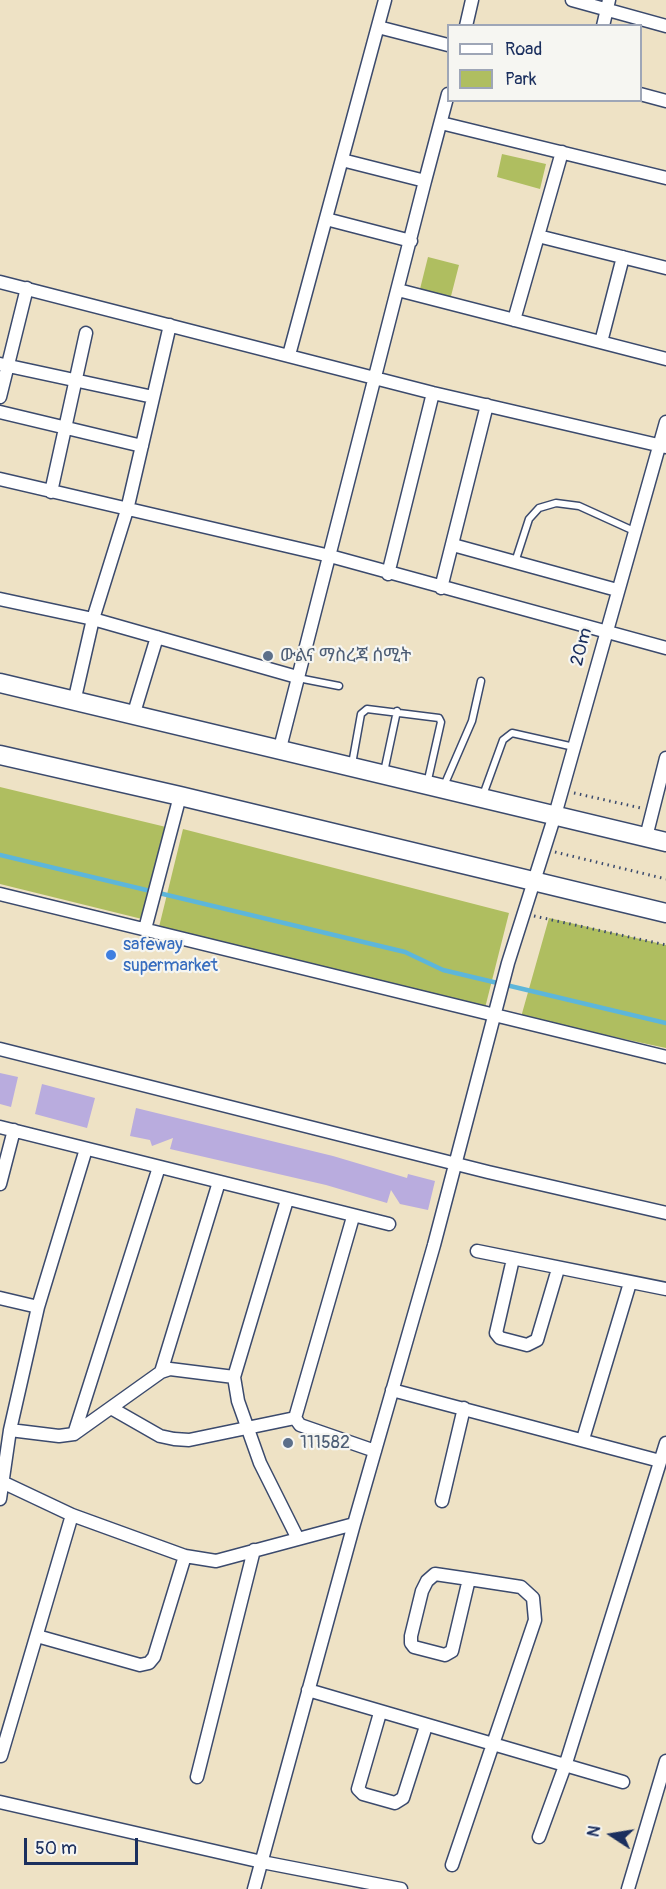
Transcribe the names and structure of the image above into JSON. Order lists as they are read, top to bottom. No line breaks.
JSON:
{"streets":{"street":["20m"]},"places":["ውልና ማስረጃ ሰሚት","safeway supermarket","111582"],"legend":["Road","Park"],"scale_bar":"50 m","north":"left"}
